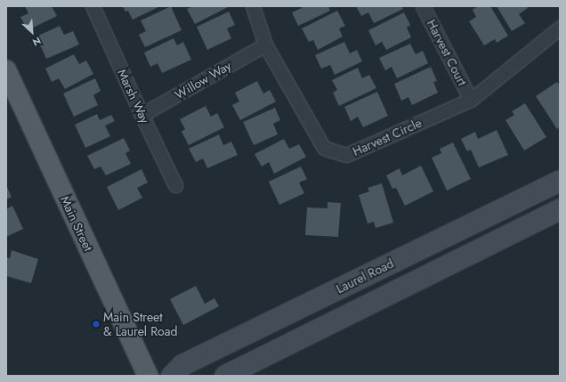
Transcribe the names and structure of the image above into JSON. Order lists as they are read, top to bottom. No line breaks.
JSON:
{"streets":{"main road":["Main Street","Laurel Road"],"street":["Harvest Court","Willow Way","Marsh Way","Harvest Circle"]},"crossings":[["Harvest Court","Harvest Circle"],["Willow Way","Marsh Way"],["Willow Way","Harvest Circle"]],"places":["Main Street & Laurel Road"],"north":"bottom right"}
